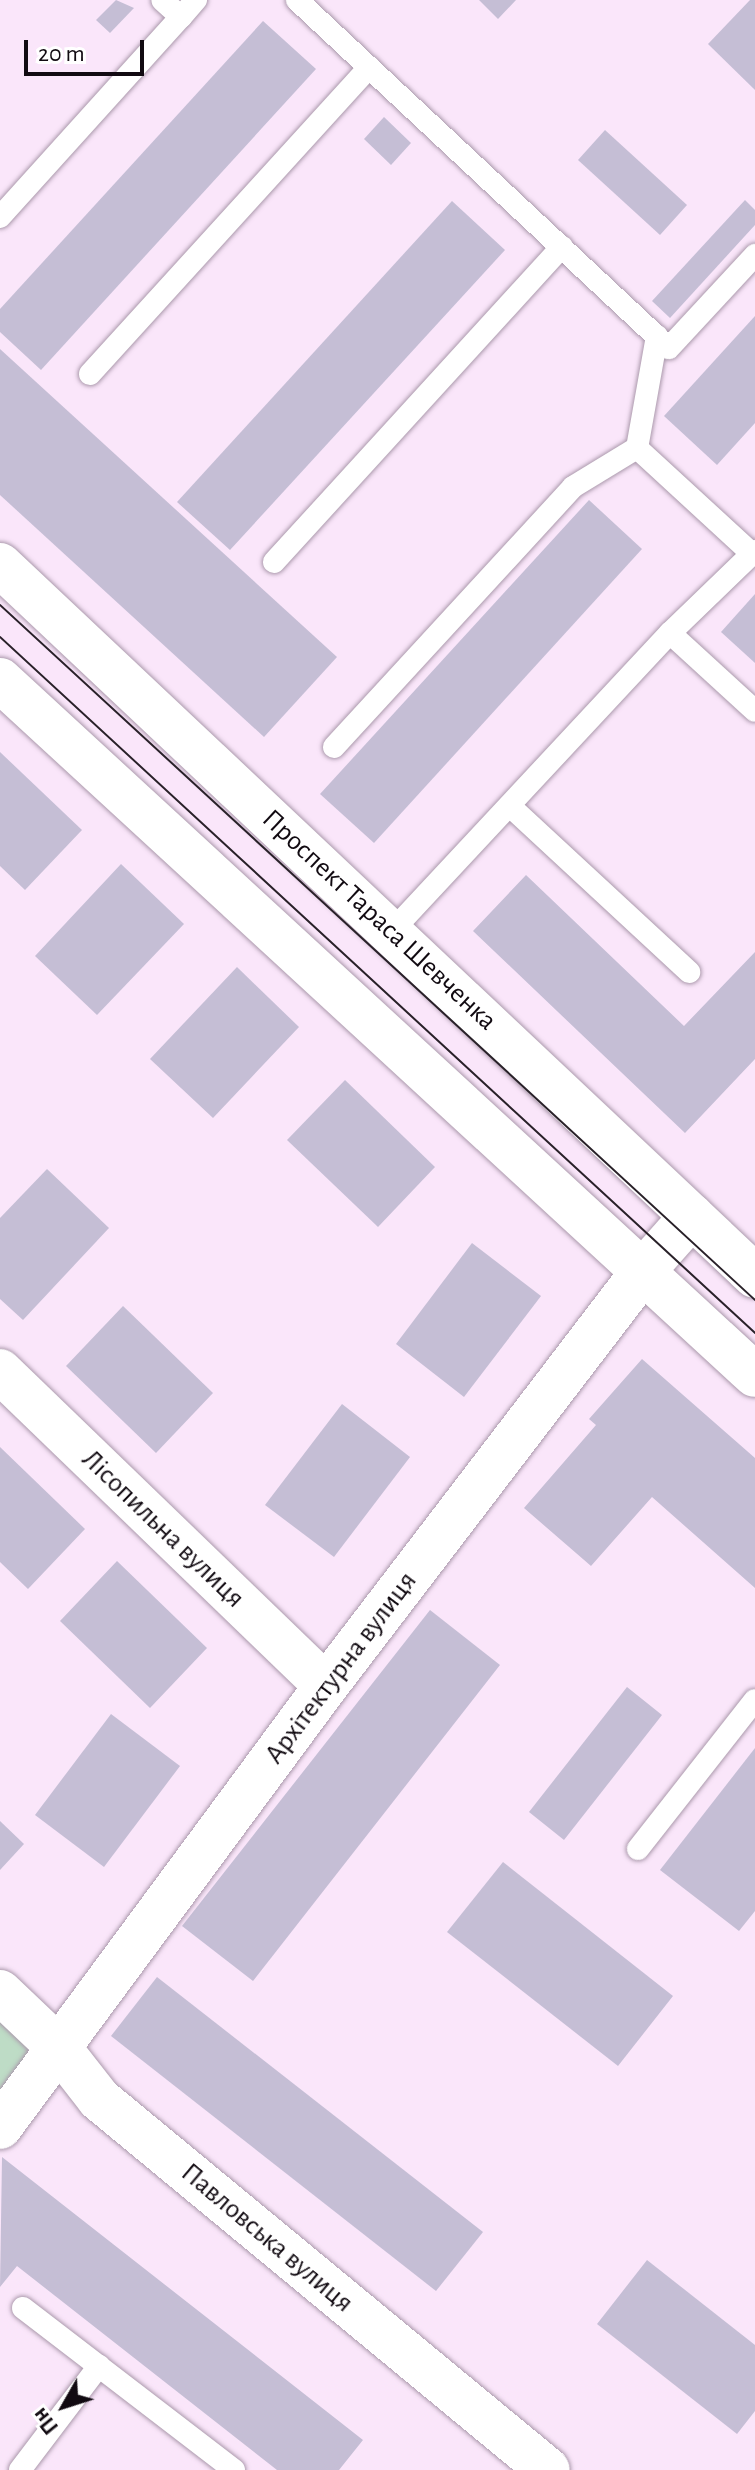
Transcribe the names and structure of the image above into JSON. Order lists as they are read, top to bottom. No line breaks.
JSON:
{"streets":{"street":["Проспект Тараса Шевченка","Лісопильна вулиця","Архітектурна вулиця","Павловська вулиця"]},"crossings":[["Проспект Тараса Шевченка","Архітектурна вулиця"],["Лісопильна вулиця","Архітектурна вулиця"],["Архітектурна вулиця","Павловська вулиця"]],"scale_bar":"20 m","north":"bottom left"}
